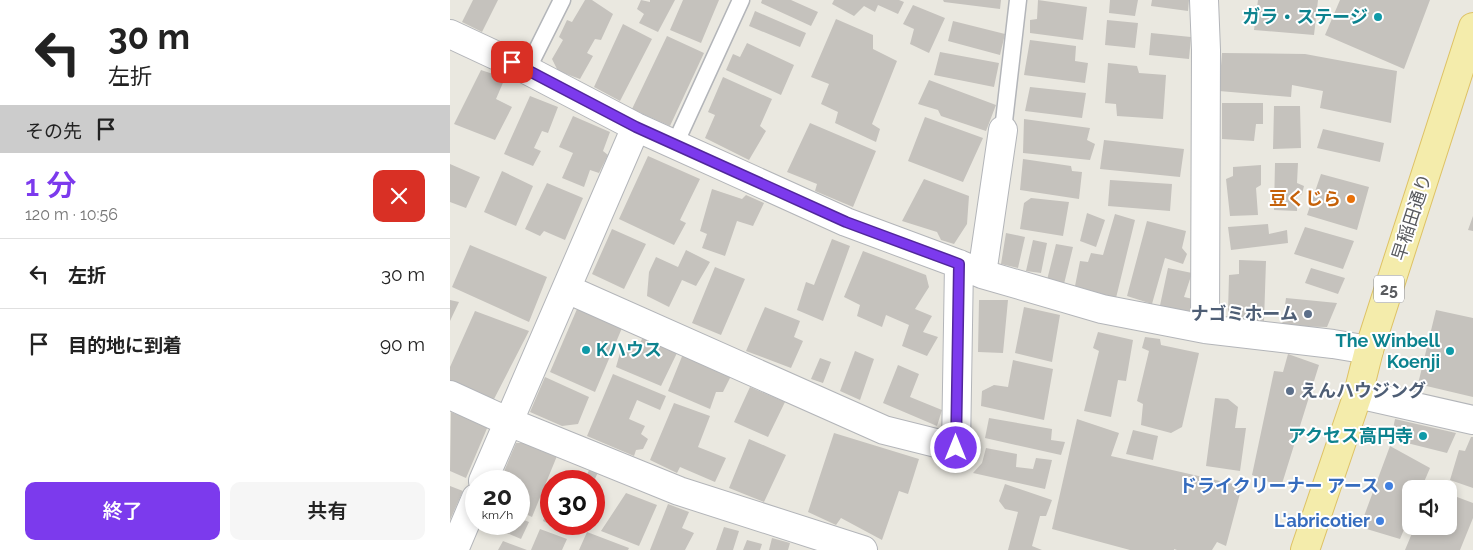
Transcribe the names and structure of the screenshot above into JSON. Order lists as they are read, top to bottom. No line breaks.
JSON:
{"streets":{"main road":["早稲田通り","25"]},"places":["ガラ・ステージ","豆くじら","ナゴミホーム","Kハウス","The Winbell Koenji","えんハウジング","アクセス高円寺","ドライクリーナー アース","L'abricotier"],"page":{"turn":["30 m","左折"],"then":"その先","heading":["1 分","120 m · 10:56"],"list":[{"name":"左折","value":"30 m"},{"name":"目的地に到着","value":"90 m"}],"speed":"20 km/h","limit":"30","buttons":["終了","共有"]}}
